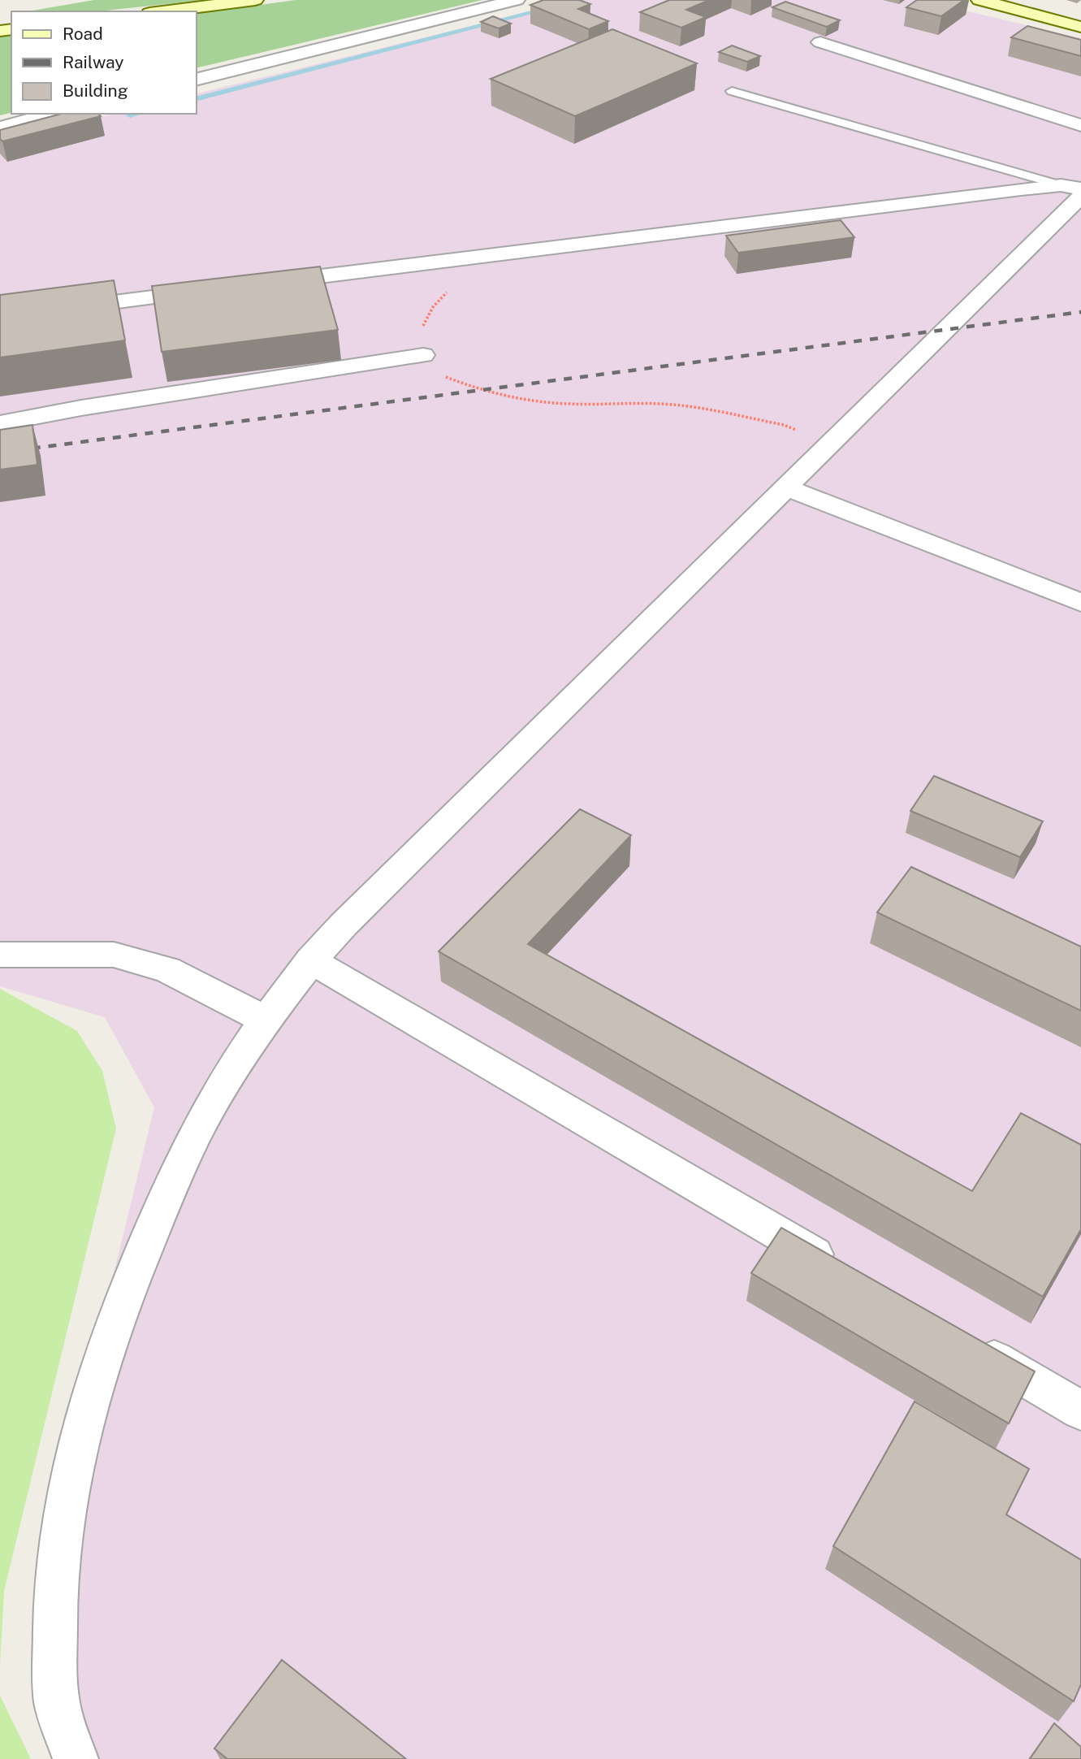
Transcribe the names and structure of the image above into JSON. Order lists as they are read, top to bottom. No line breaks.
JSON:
{"legend":["Road","Railway","Building"]}
